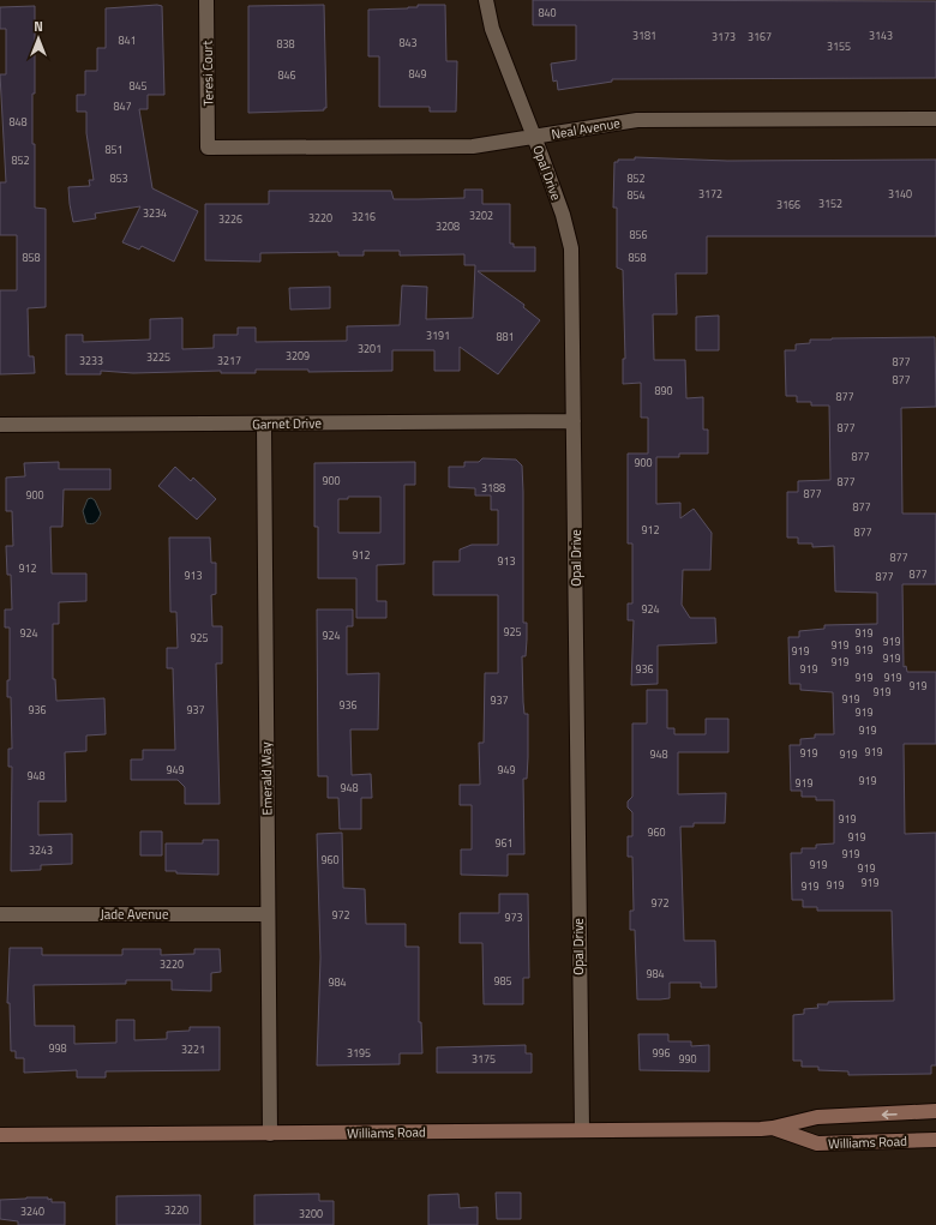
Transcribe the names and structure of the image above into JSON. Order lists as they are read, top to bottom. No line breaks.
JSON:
{"streets":{"street":["Teresi Court","Neal Avenue","Opal Drive","Garnet Drive","Emerald Way","Jade Avenue","Williams Road"]},"crossings":[["Teresi Court","Neal Avenue"],["Neal Avenue","Opal Drive"],["Opal Drive","Garnet Drive"],["Opal Drive","Williams Road"],["Garnet Drive","Emerald Way"],["Emerald Way","Jade Avenue"],["Emerald Way","Williams Road"]],"house_numbers":["840","3181","3143","3173","3167","841","843","838","3155","849","846","845","847","848","851","852","853","852","3172","3140","854","3152","3166","3234","3202","3216","3220","3226","3208","856","858","858","3191","881","3201","3209","3225","3233","3217","877","877","890","877","877","877","900","900","877","3188","877","900","877","912","877","912","877","913","912","877","913","877","924","925","924","919","924","925","919","919","919","919","919","919","936","919","919","919","919","919","919","937","936","936","937","919","919","919","919","948","919","949","949","948","919","919","948","919","960","919","961","3243","919","960","919","919","919","919","919","972","972","973","3220","984","985","984","998","3221","3195","996","3175","990","3220","3240","3200"],"north":"top"}
